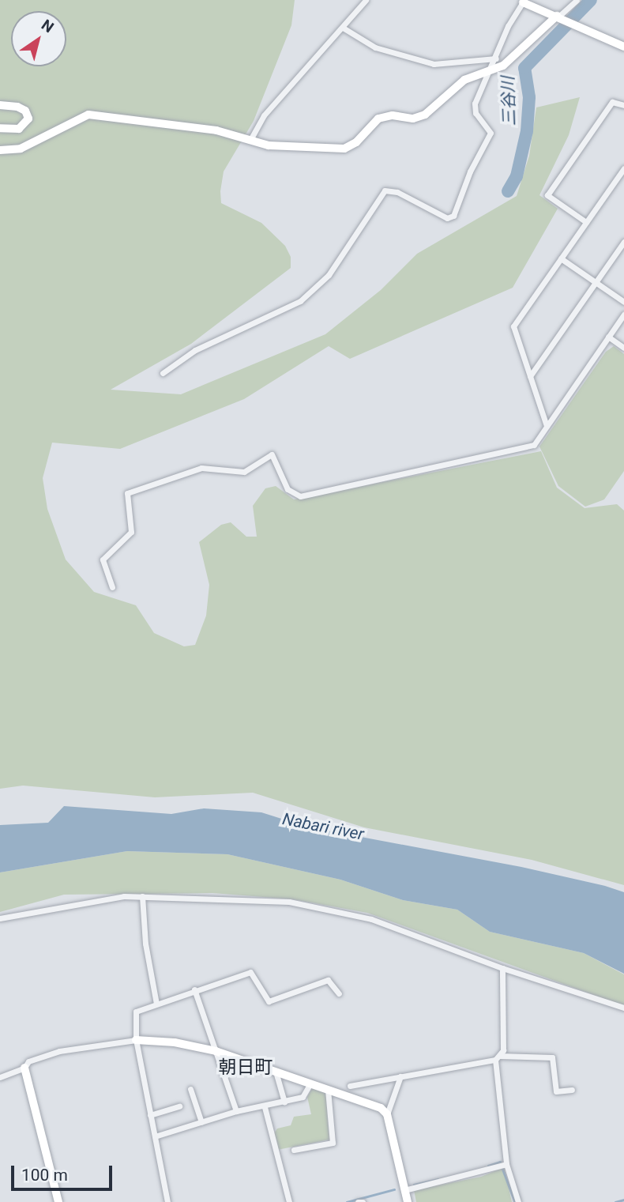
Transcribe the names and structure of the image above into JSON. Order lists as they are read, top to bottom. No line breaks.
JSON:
{"districts":["朝日町"],"water":["三谷川","Nabari river"],"scale_bar":"100 m","north":"top right"}
